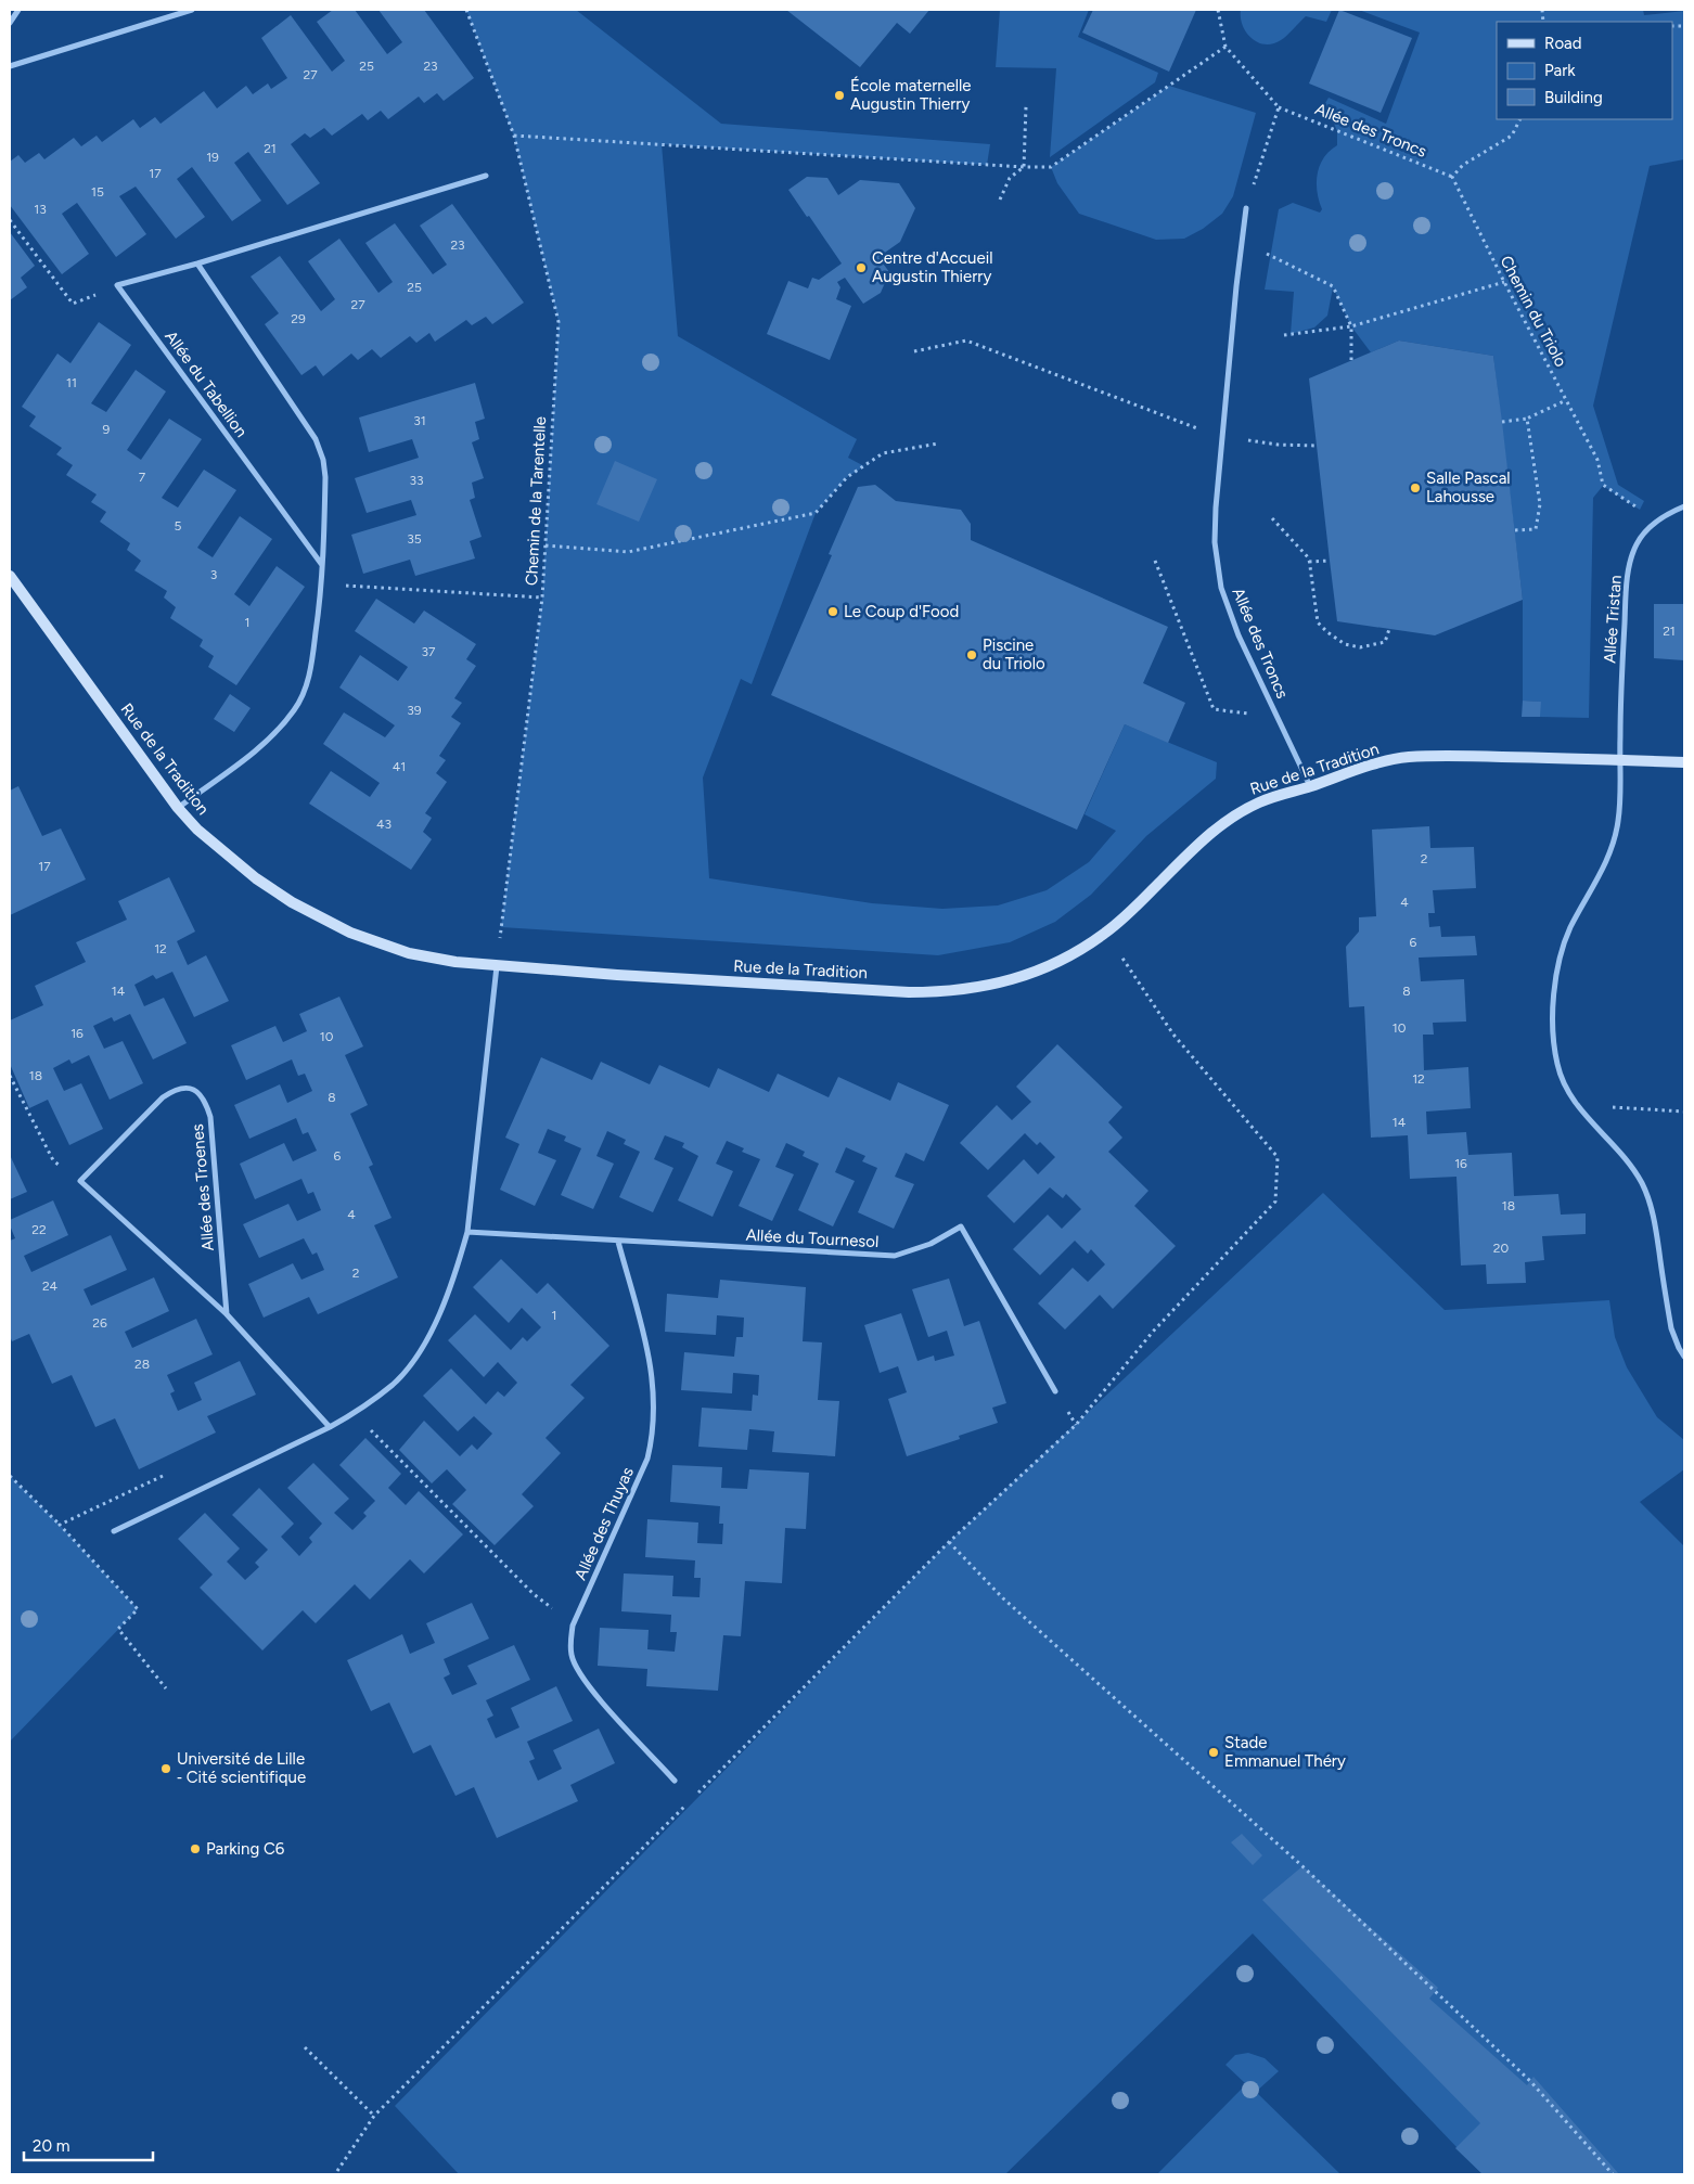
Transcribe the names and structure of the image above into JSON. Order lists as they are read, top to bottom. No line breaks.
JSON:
{"streets":{"street":["Allée des Troncs","Allée du Tabellion","Allée Tristan","Rue de la Tradition","Allée des Troenes","Allée du Tournesol","Allée des Thuyas"],"path":["Chemin du Triolo","Chemin de la Tarentelle"]},"crossings":[["Allée des Troncs","Chemin du Triolo"],["Allée des Troncs","Rue de la Tradition"],["Chemin du Triolo","Allée Tristan"],["Allée Tristan","Rue de la Tradition"],["Allée du Tournesol","Allée des Thuyas"]],"places":["École maternelle Augustin Thierry","Centre d'Accueil Augustin Thierry","Salle Pascal Lahousse","Le Coup d'Food","Piscine du Triolo","Stade Emmanuel Théry","Université de Lille ‐ Cité scientifique","Parking C6"],"house_numbers":["25","23","27","21","19","17","15","13","23","25","27","29","11","31","9","7","33","5","35","3","1","21","37","39","41","43","2","17","4","6","12","14","8","10","16","10","18","12","8","14","6","16","18","4","22","20","2","24","1","26","28"],"legend":["Road","Park","Building"],"scale_bar":"20 m"}
